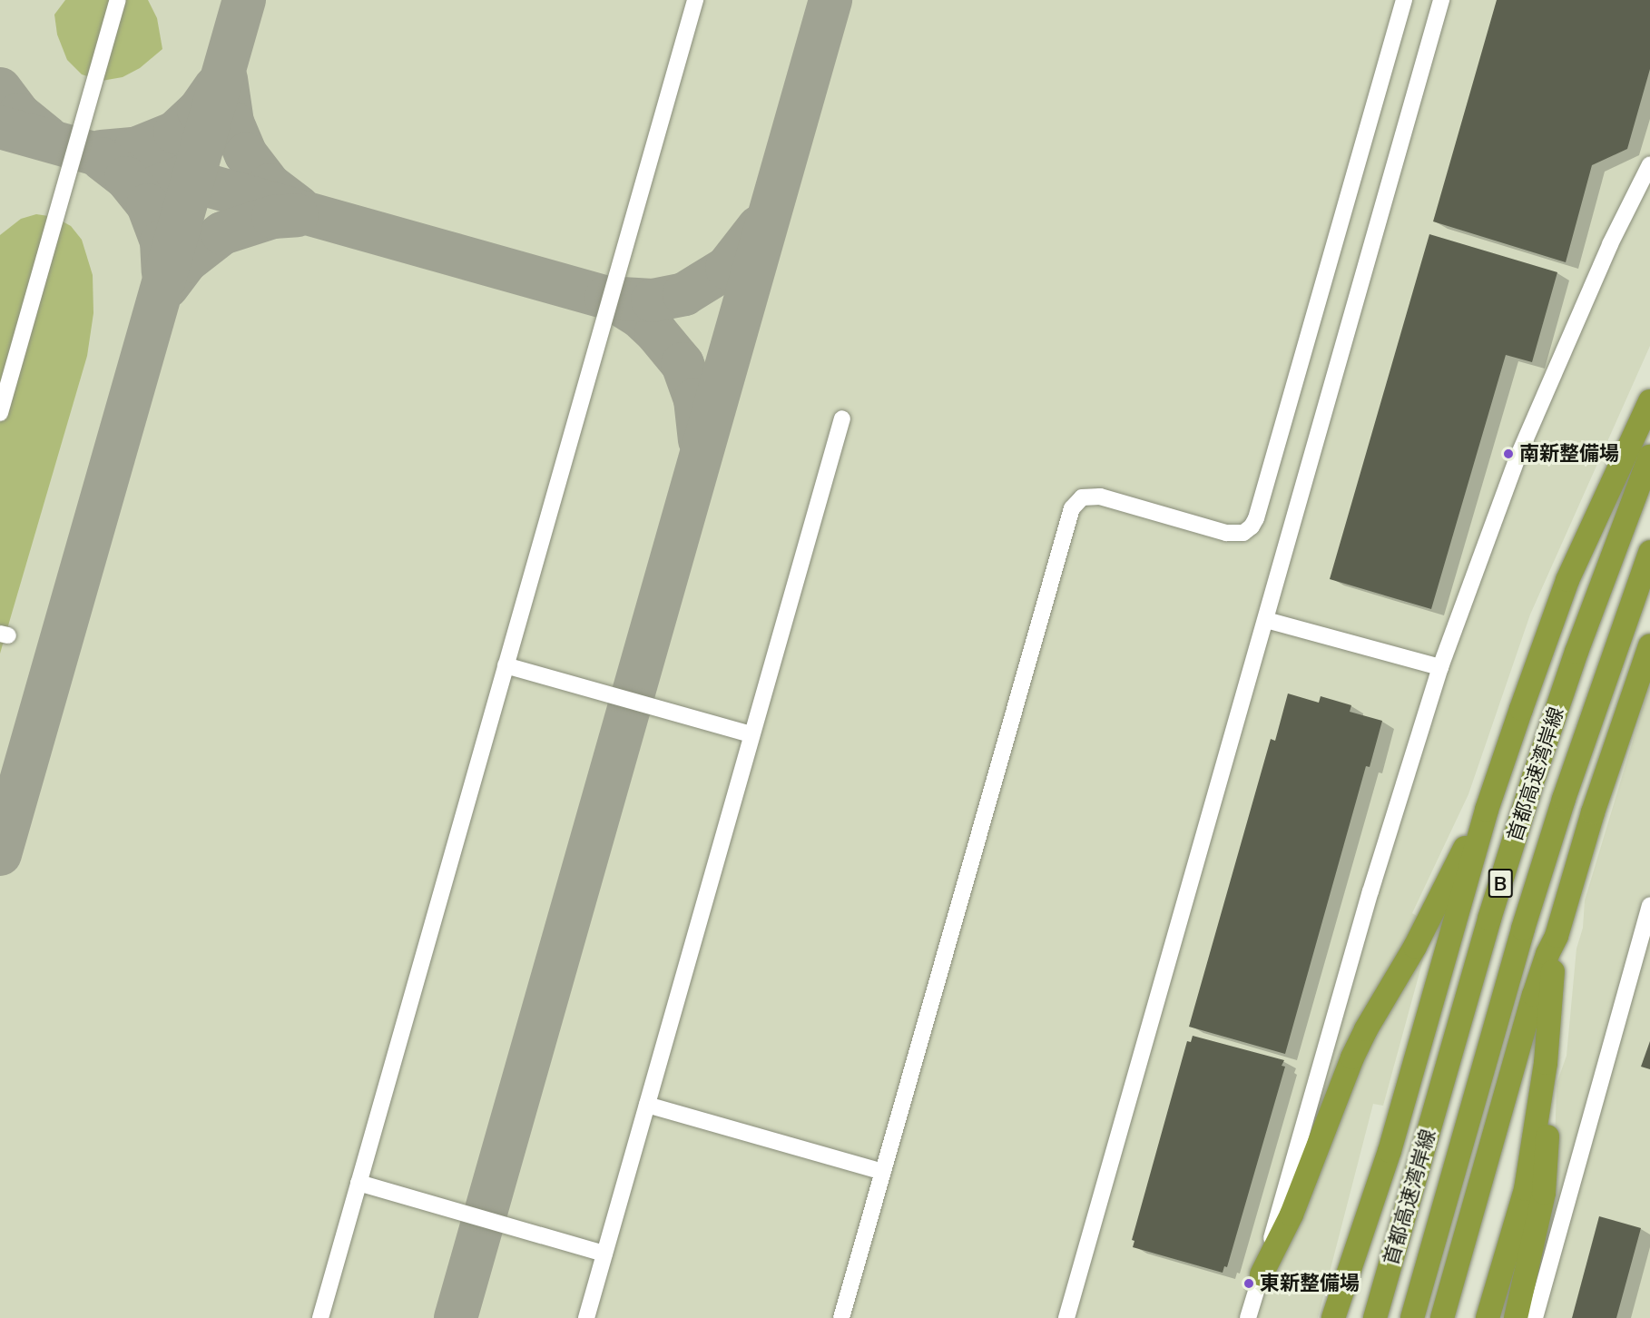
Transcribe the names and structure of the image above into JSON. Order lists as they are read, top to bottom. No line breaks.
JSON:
{"streets":{"highway":["首都高速湾岸線","B"]},"places":["南新整備場","東新整備場"]}
